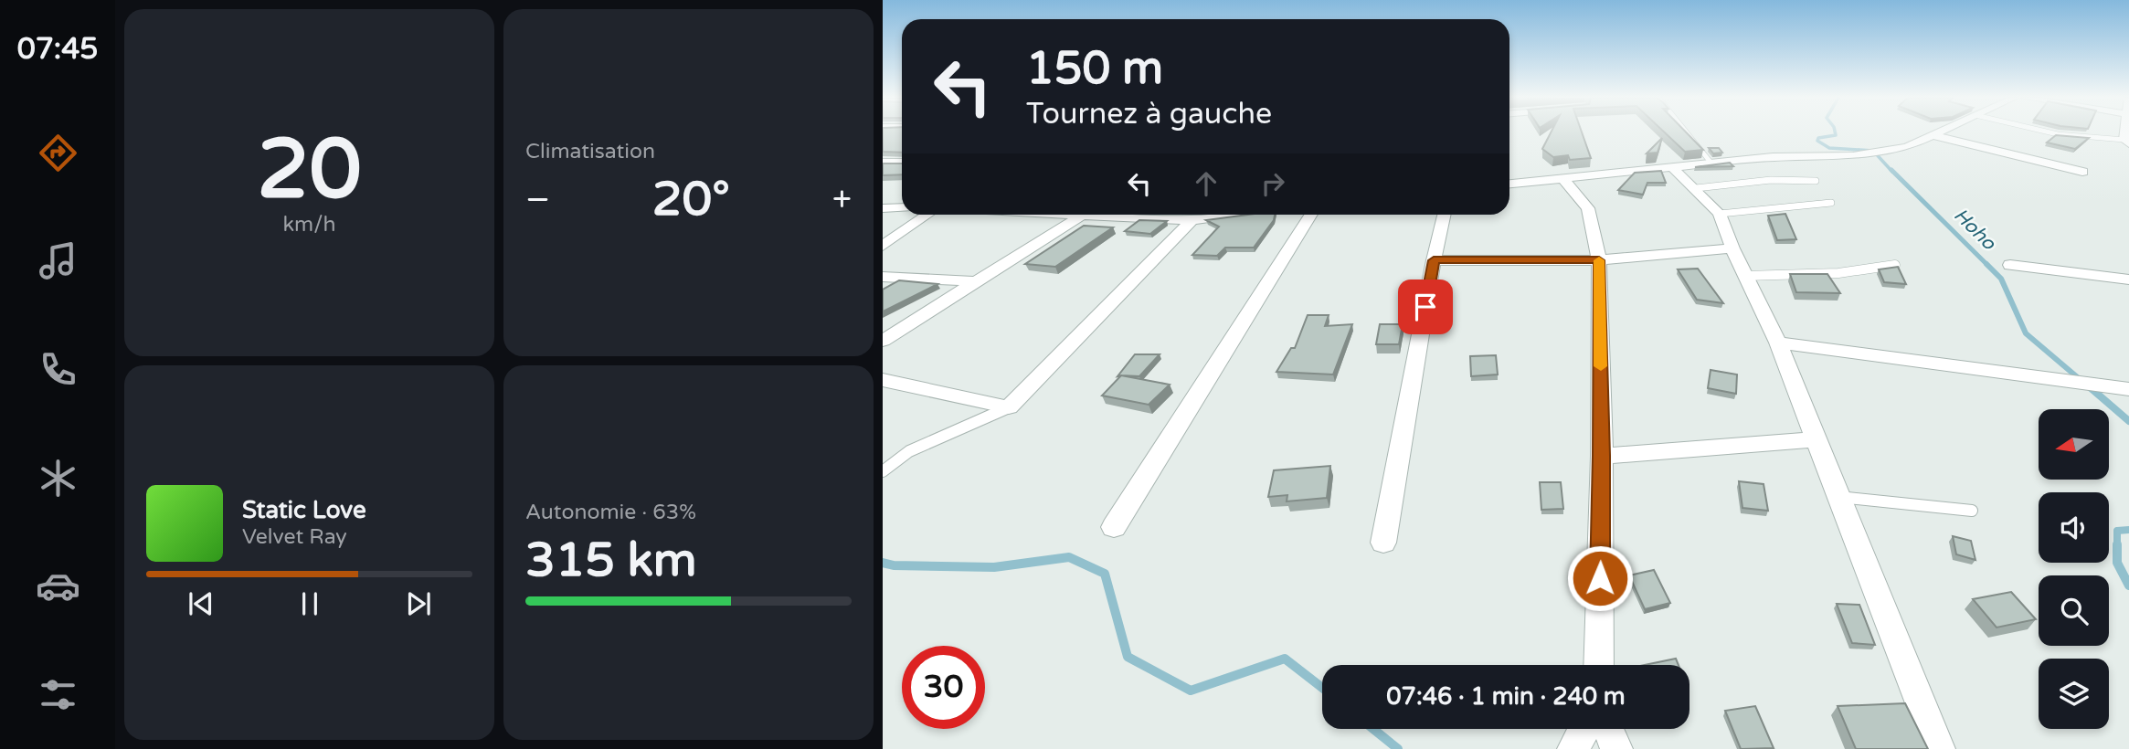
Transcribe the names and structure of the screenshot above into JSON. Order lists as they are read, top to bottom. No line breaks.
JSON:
{"water":["Hoho"],"north":"left","page":{"tabs":"07:45","tile":[["20","km/h"],"Climatisation",["Autonomie · 63%","315 km"]],"turn":["150 m","Tournez à gauche"],"heat":["−","20°","+"],"song":["Static Love","Velvet Ray"],"limit":"30","trip":"07:46 · 1 min · 240 m"}}
